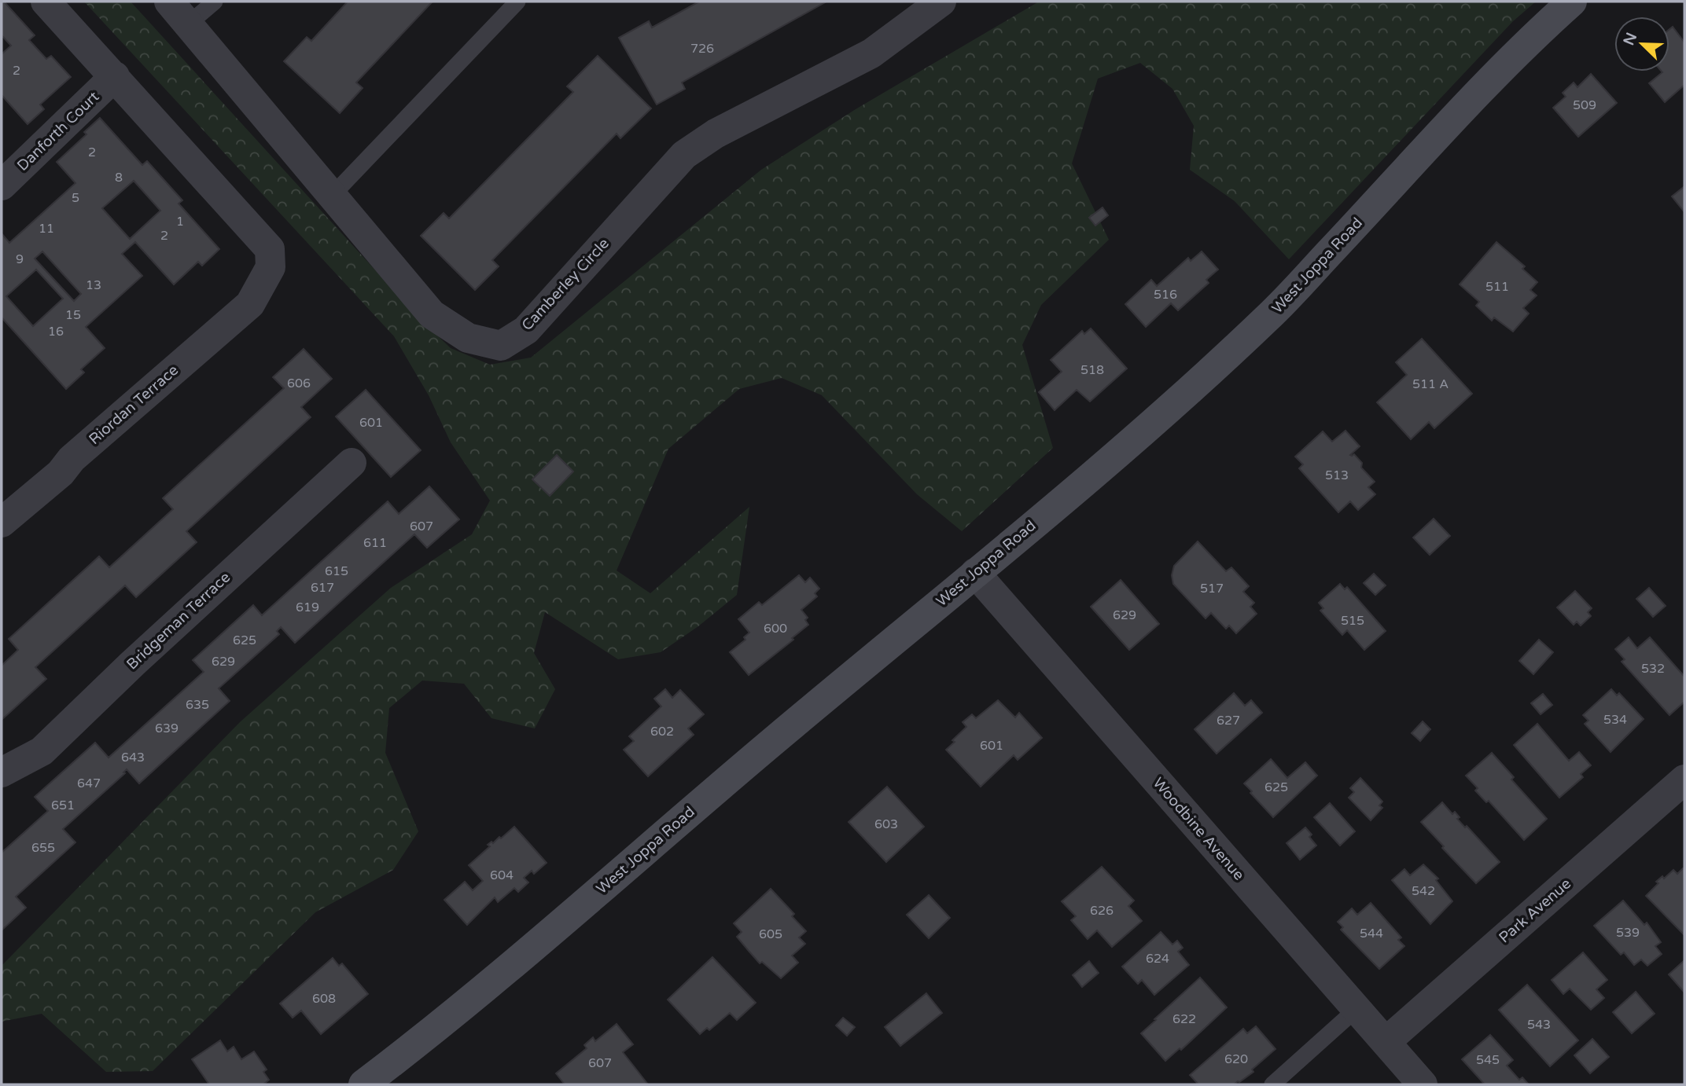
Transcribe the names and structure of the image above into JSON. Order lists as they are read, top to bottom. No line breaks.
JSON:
{"streets":{"street":["Danforth Court","West Joppa Road","Camberley Circle","Riordan Terrace","Bridgeman Terrace","Woodbine Avenue","Park Avenue"]},"crossings":[["Danforth Court","Riordan Terrace"],["West Joppa Road","Woodbine Avenue"],["Woodbine Avenue","Park Avenue"]],"house_numbers":["726","2","509","2","8","5","1","11","2","9","13","511","516","15","16","518","606","511 A","601","513","607","611","615","617","517","619","629","515","600","625","629","532","635","534","627","639","602","601","643","647","625","651","603","655","604","542","626","539","544","605","624","608","622","543","620","545","607"],"north":"top left"}
